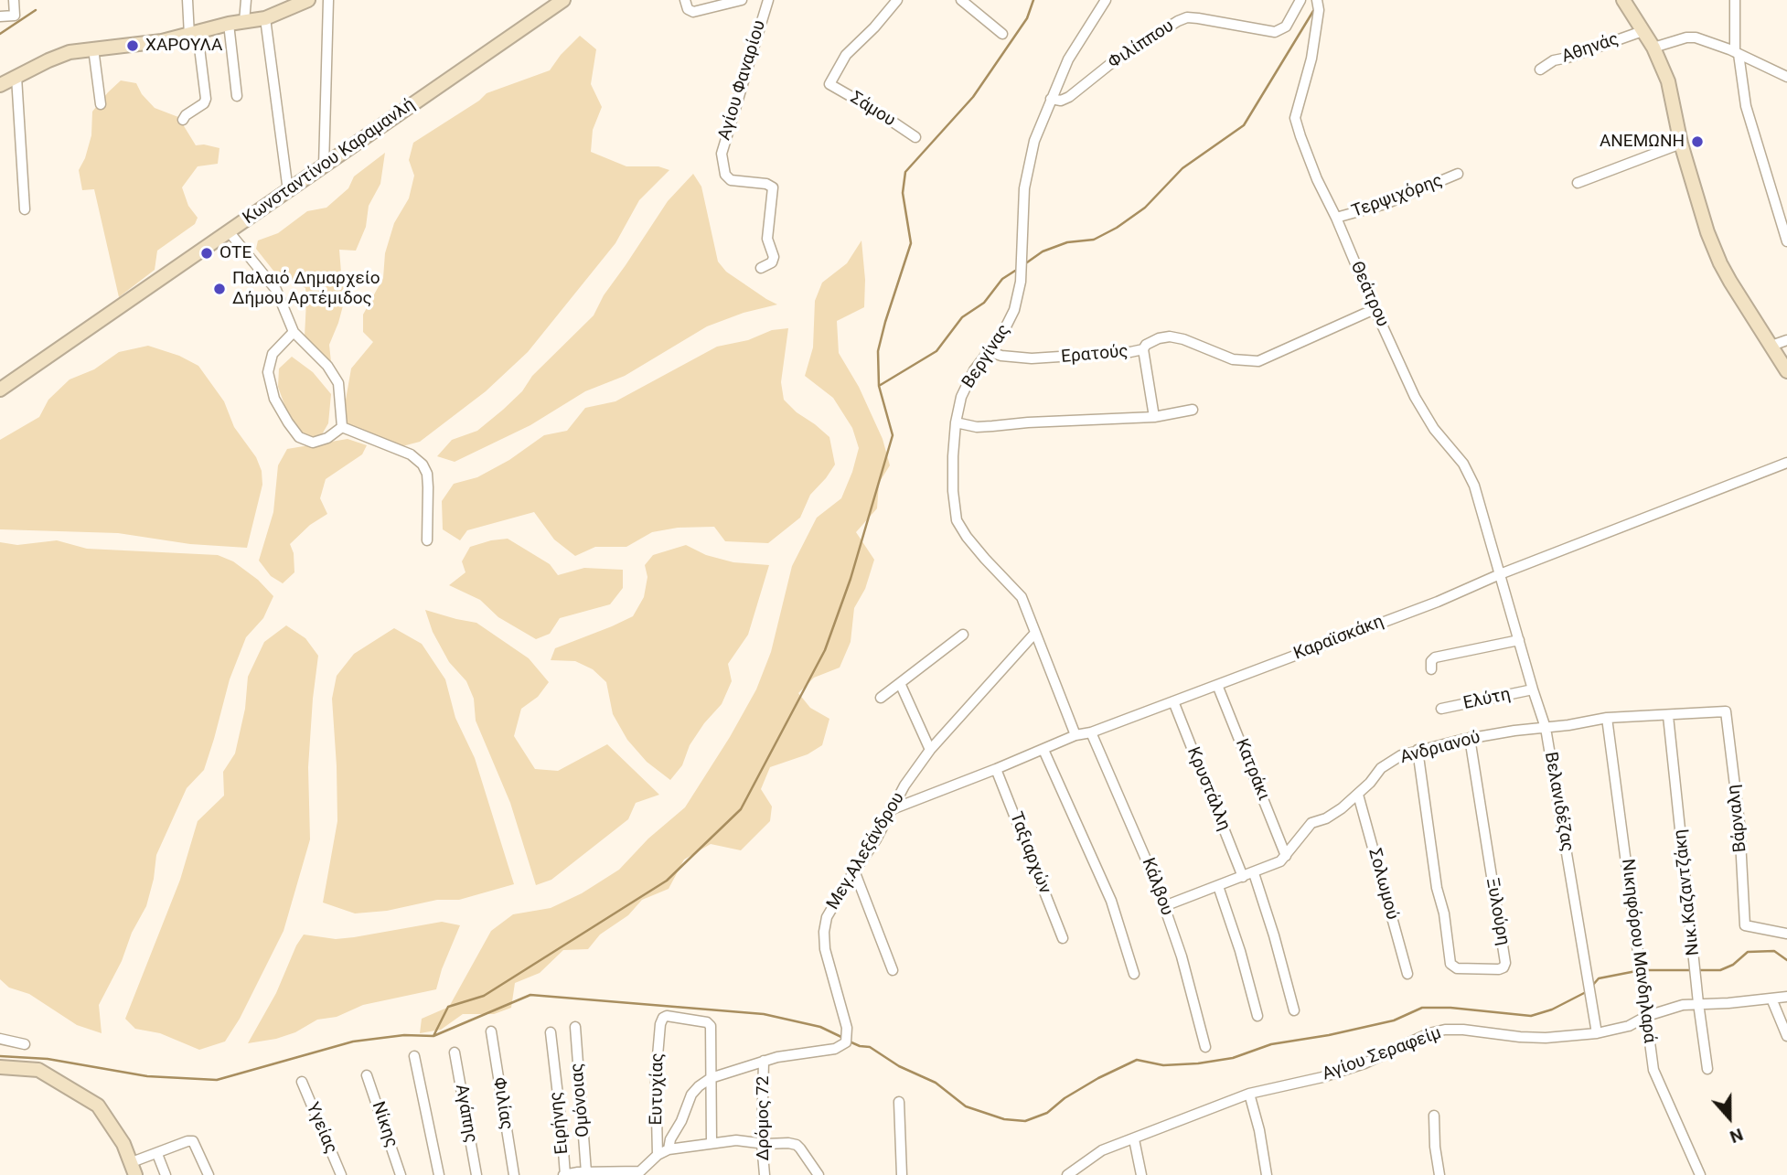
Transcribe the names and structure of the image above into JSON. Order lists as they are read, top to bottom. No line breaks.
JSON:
{"streets":{"street":["Φιλίππου","Αθηνάς","Αγίου Φαναρίου","Σάμου","Κωνσταντίνου Καραμανλή","Τερψιχόρης","Θεάτρου","Ερατούς","Βεργίνας","Καραϊσκάκη","Ελύτη","Ανδριανού","Κατράκι","Κρυστάλλη","Βελανιδέζας","Βάρναλη","Μεγ.Αλεξάνδρου","Ταξιαρχών","Σολωμού","Κάλβου","Νικ.Καζαντζάκη","Ξυλούρη","Νικηφόρου Μανδηλαρά","Αγίου Σεραφείμ","Ευτυχίας","Ομόνοιας","Φιλίας","Αγάπης","Δρόμος 72","Ειρήνης","Νίκης","Υγείας"]},"crossings":[["Φιλίππου","Βεργίνας"],["Τερψιχόρης","Θεάτρου"],["Θεάτρου","Ερατούς"],["Θεάτρου","Καραϊσκάκη"],["Θεάτρου","Βελανιδέζας"],["Ερατούς","Βεργίνας"],["Βεργίνας","Καραϊσκάκη"],["Βεργίνας","Μεγ.Αλεξάνδρου"],["Καραϊσκάκη","Κατράκι"],["Καραϊσκάκη","Κρυστάλλη"],["Καραϊσκάκη","Βελανιδέζας"],["Καραϊσκάκη","Μεγ.Αλεξάνδρου"],["Καραϊσκάκη","Ταξιαρχών"],["Καραϊσκάκη","Κάλβου"],["Ελύτη","Βελανιδέζας"],["Ανδριανού","Κατράκι"],["Ανδριανού","Κρυστάλλη"],["Ανδριανού","Βελανιδέζας"],["Ανδριανού","Βάρναλη"],["Ανδριανού","Σολωμού"],["Ανδριανού","Κάλβου"],["Ανδριανού","Νικ.Καζαντζάκη"],["Ανδριανού","Ξυλούρη"],["Ανδριανού","Νικηφόρου Μανδηλαρά"],["Βελανιδέζας","Αγίου Σεραφείμ"],["Μεγ.Αλεξάνδρου","Ευτυχίας"],["Μεγ.Αλεξάνδρου","Δρόμος 72"],["Νικ.Καζαντζάκη","Αγίου Σεραφείμ"],["Νικηφόρου Μανδηλαρά","Αγίου Σεραφείμ"]],"places":["ΧΑΡΟΥΛΑ","ΑΝΕΜΩΝΗ","ΟΤΕ","Παλαιό Δημαρχείο Δήμου Αρτέμιδος"],"north":"bottom"}
